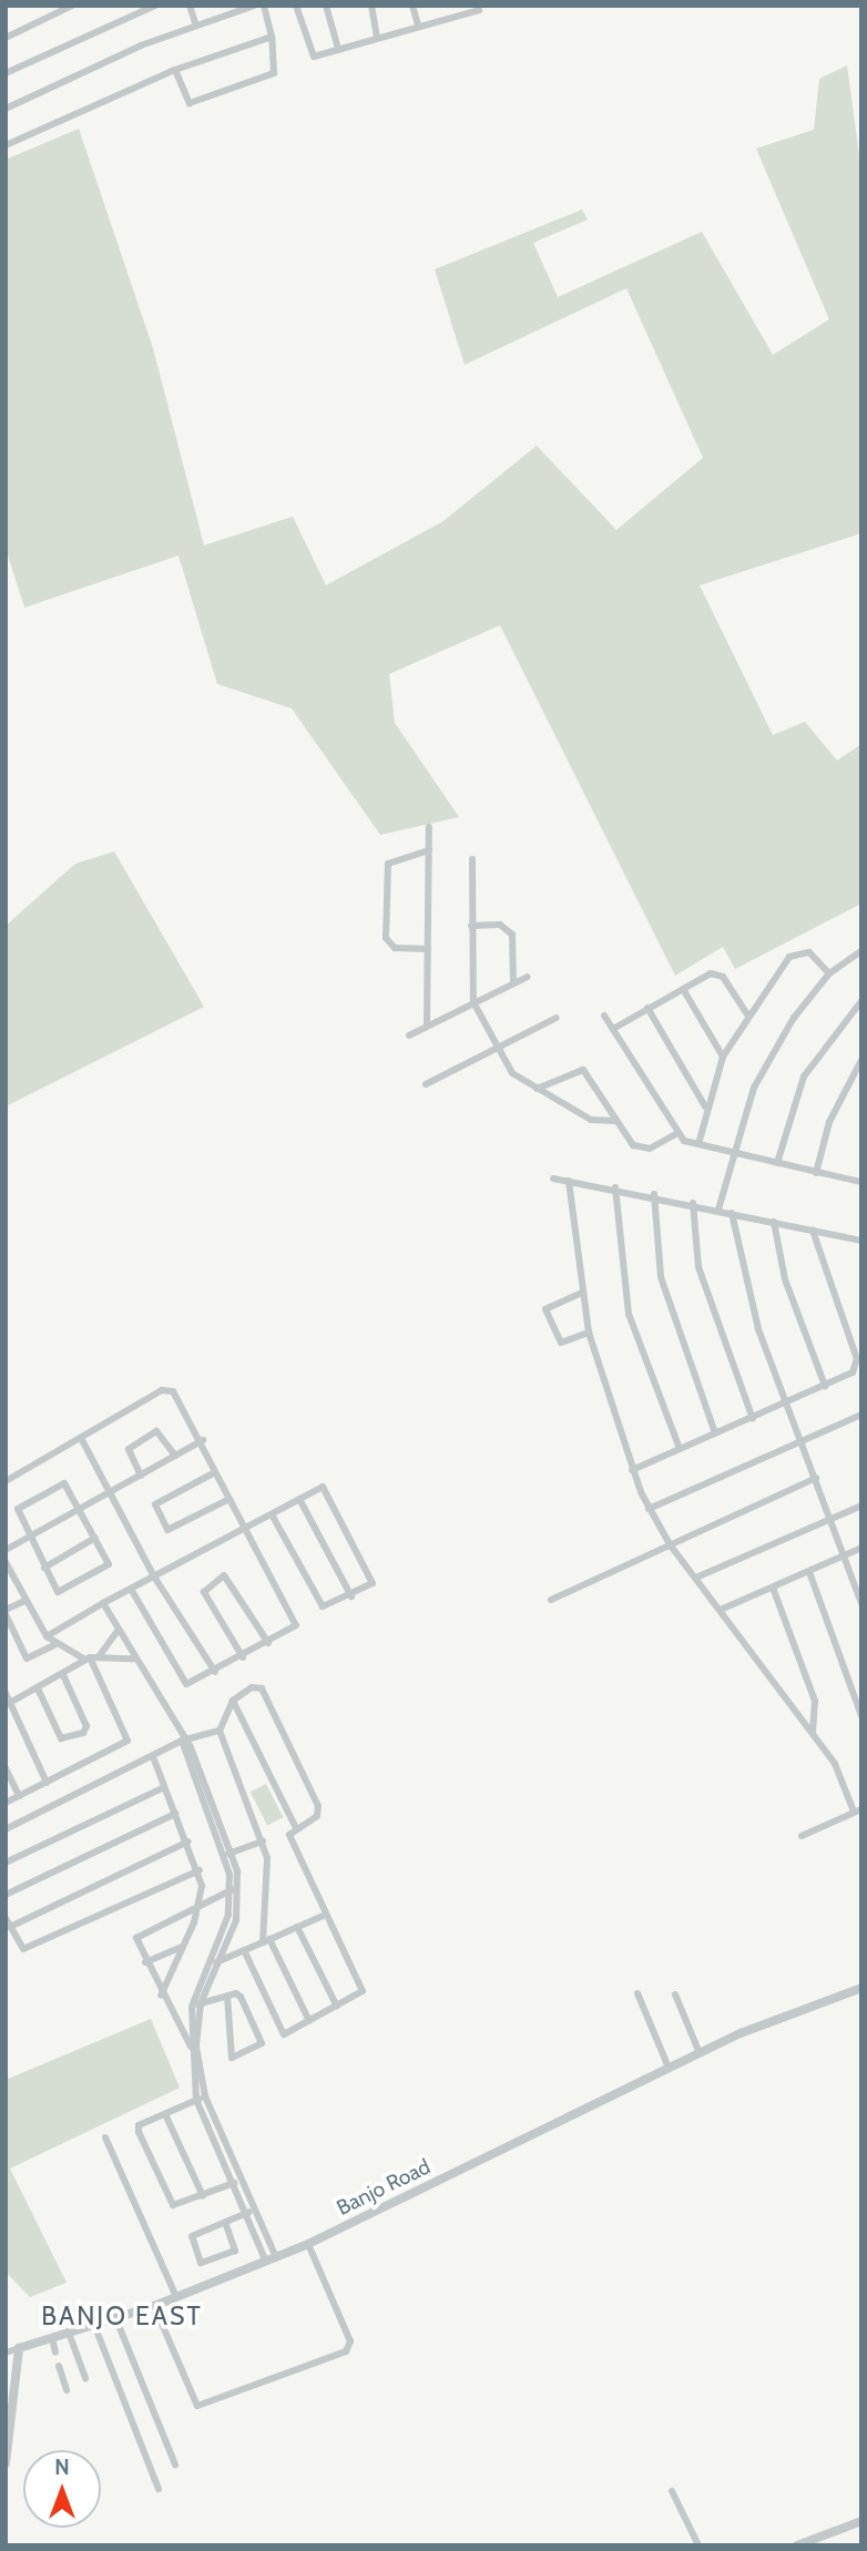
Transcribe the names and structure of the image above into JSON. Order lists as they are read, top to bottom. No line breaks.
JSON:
{"streets":{"street":["Banjo Road"]},"districts":["BANJO EAST"],"north":"top"}
